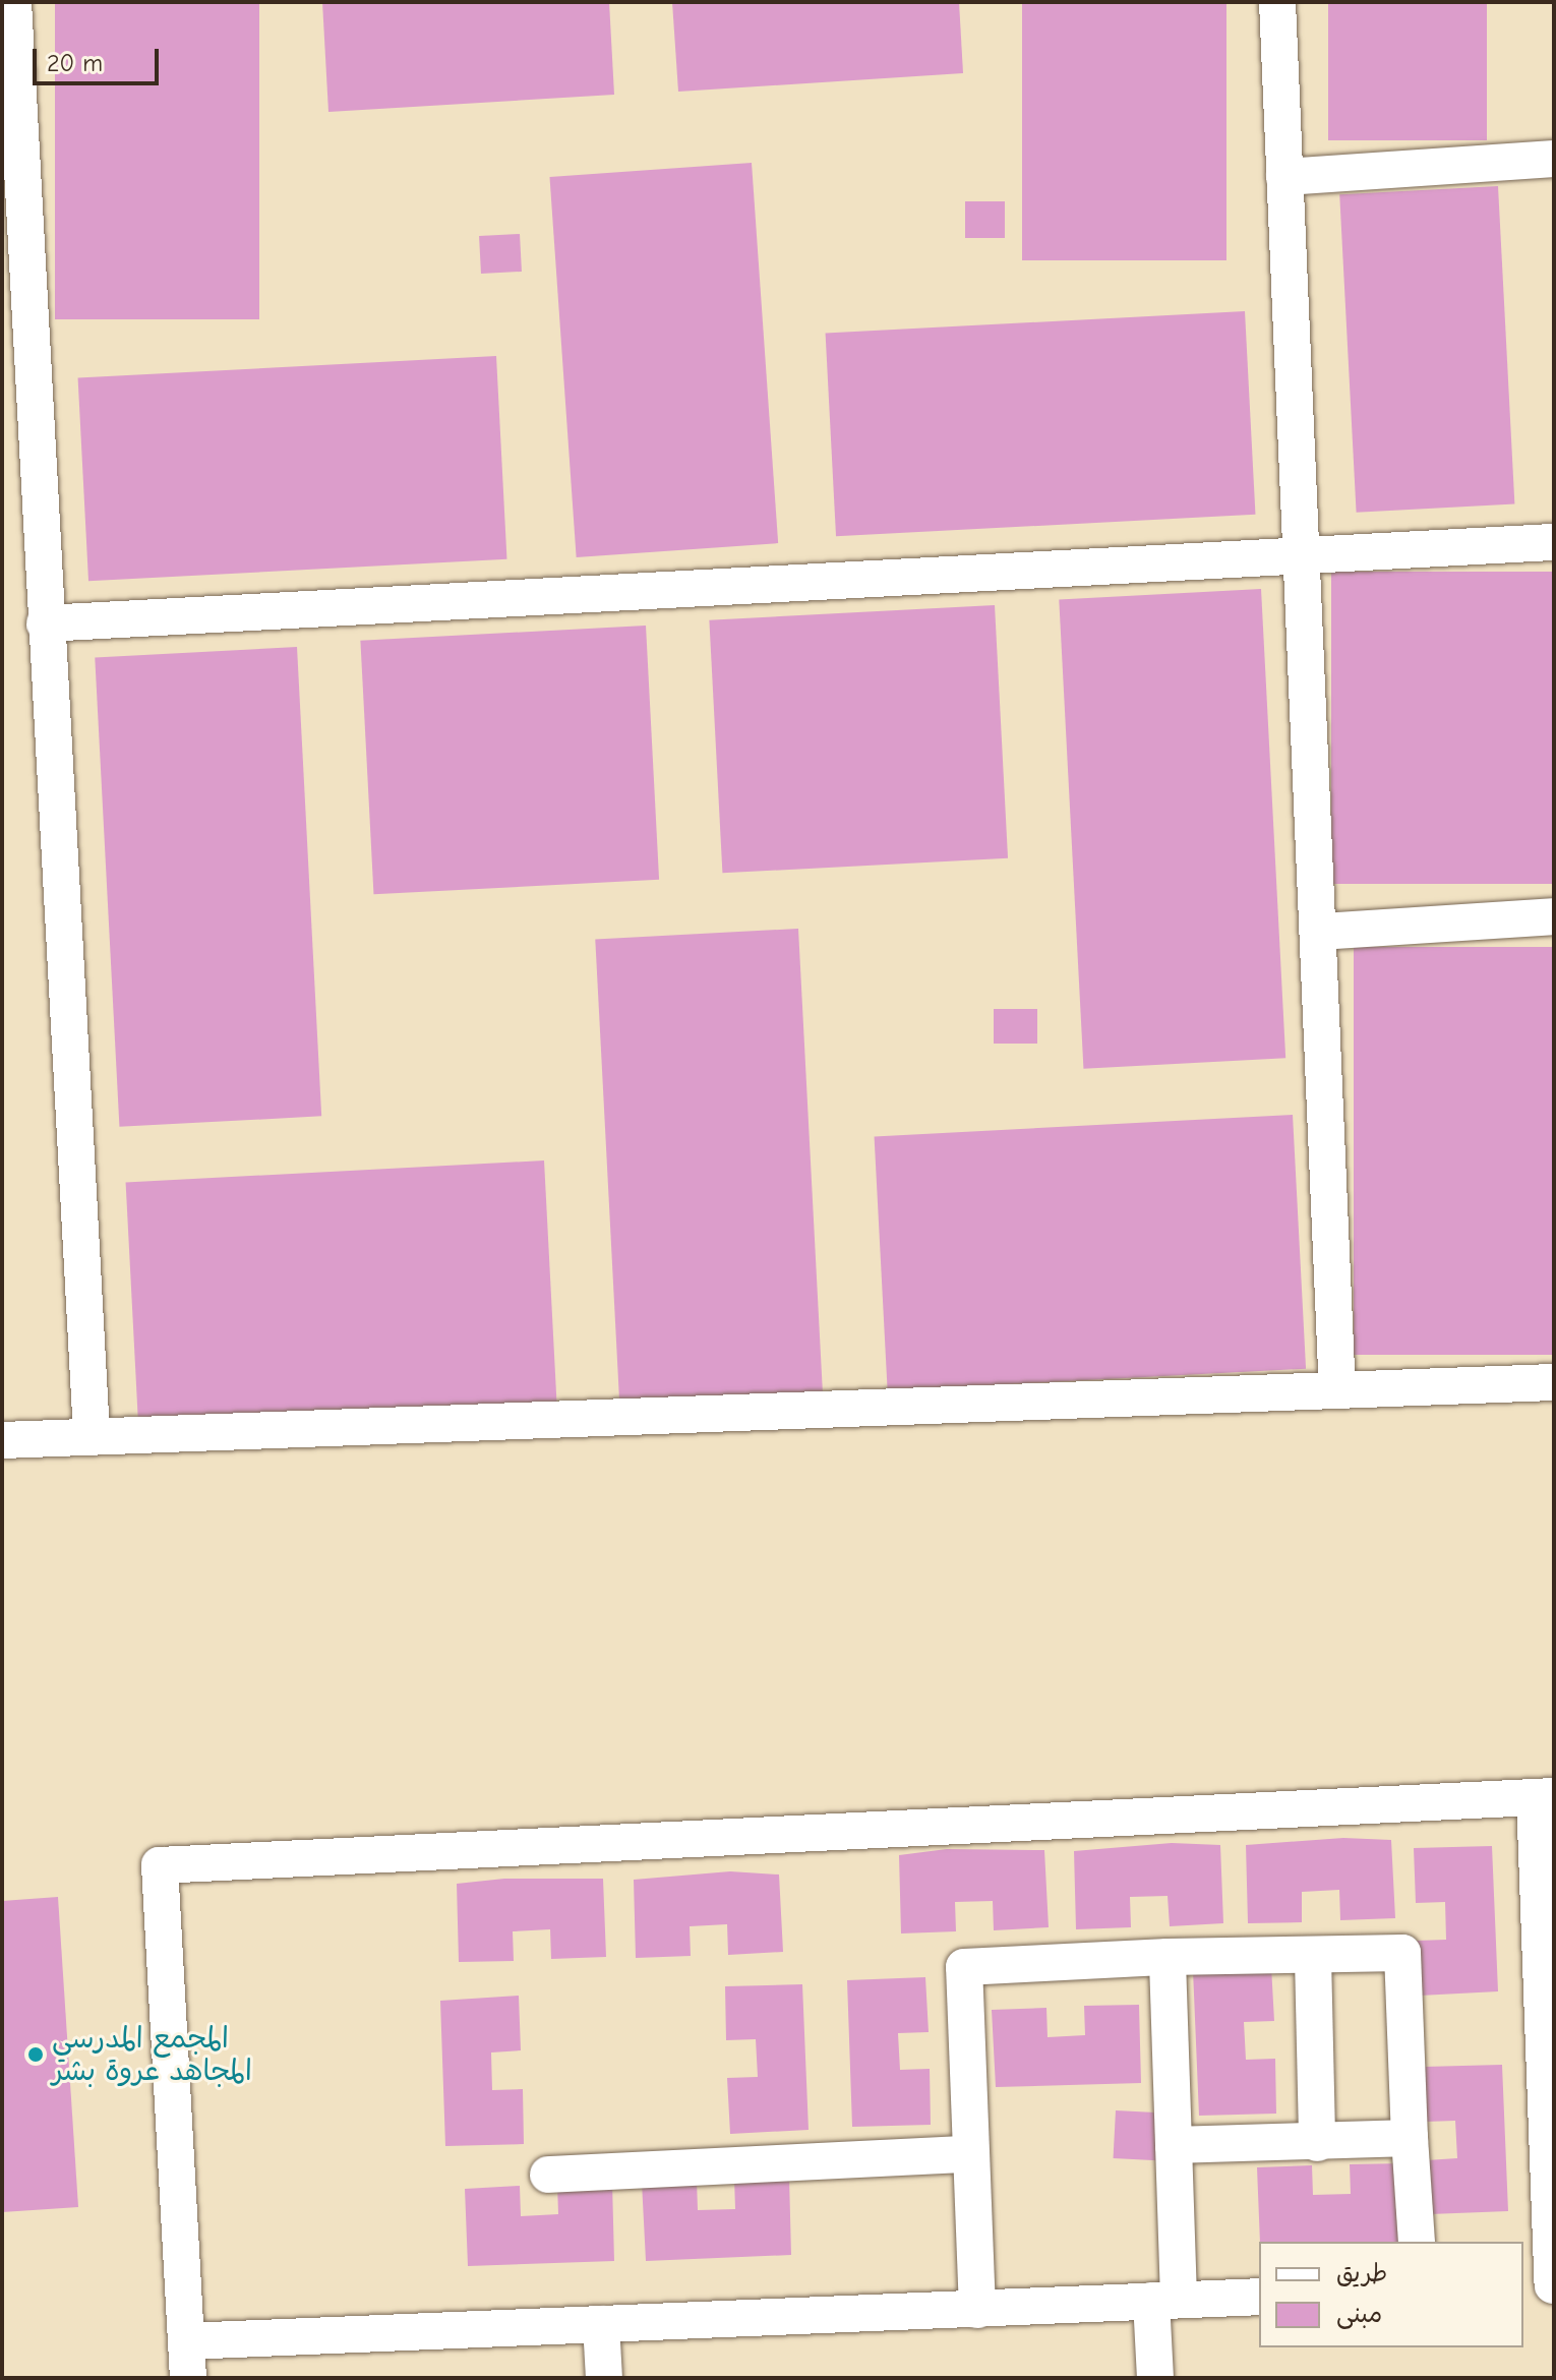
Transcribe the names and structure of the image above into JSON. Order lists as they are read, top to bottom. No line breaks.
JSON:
{"places":["المجمع المدرسي المجاهد عروة بشر"],"legend":["طريق","مبنى"],"scale_bar":"20 m"}
